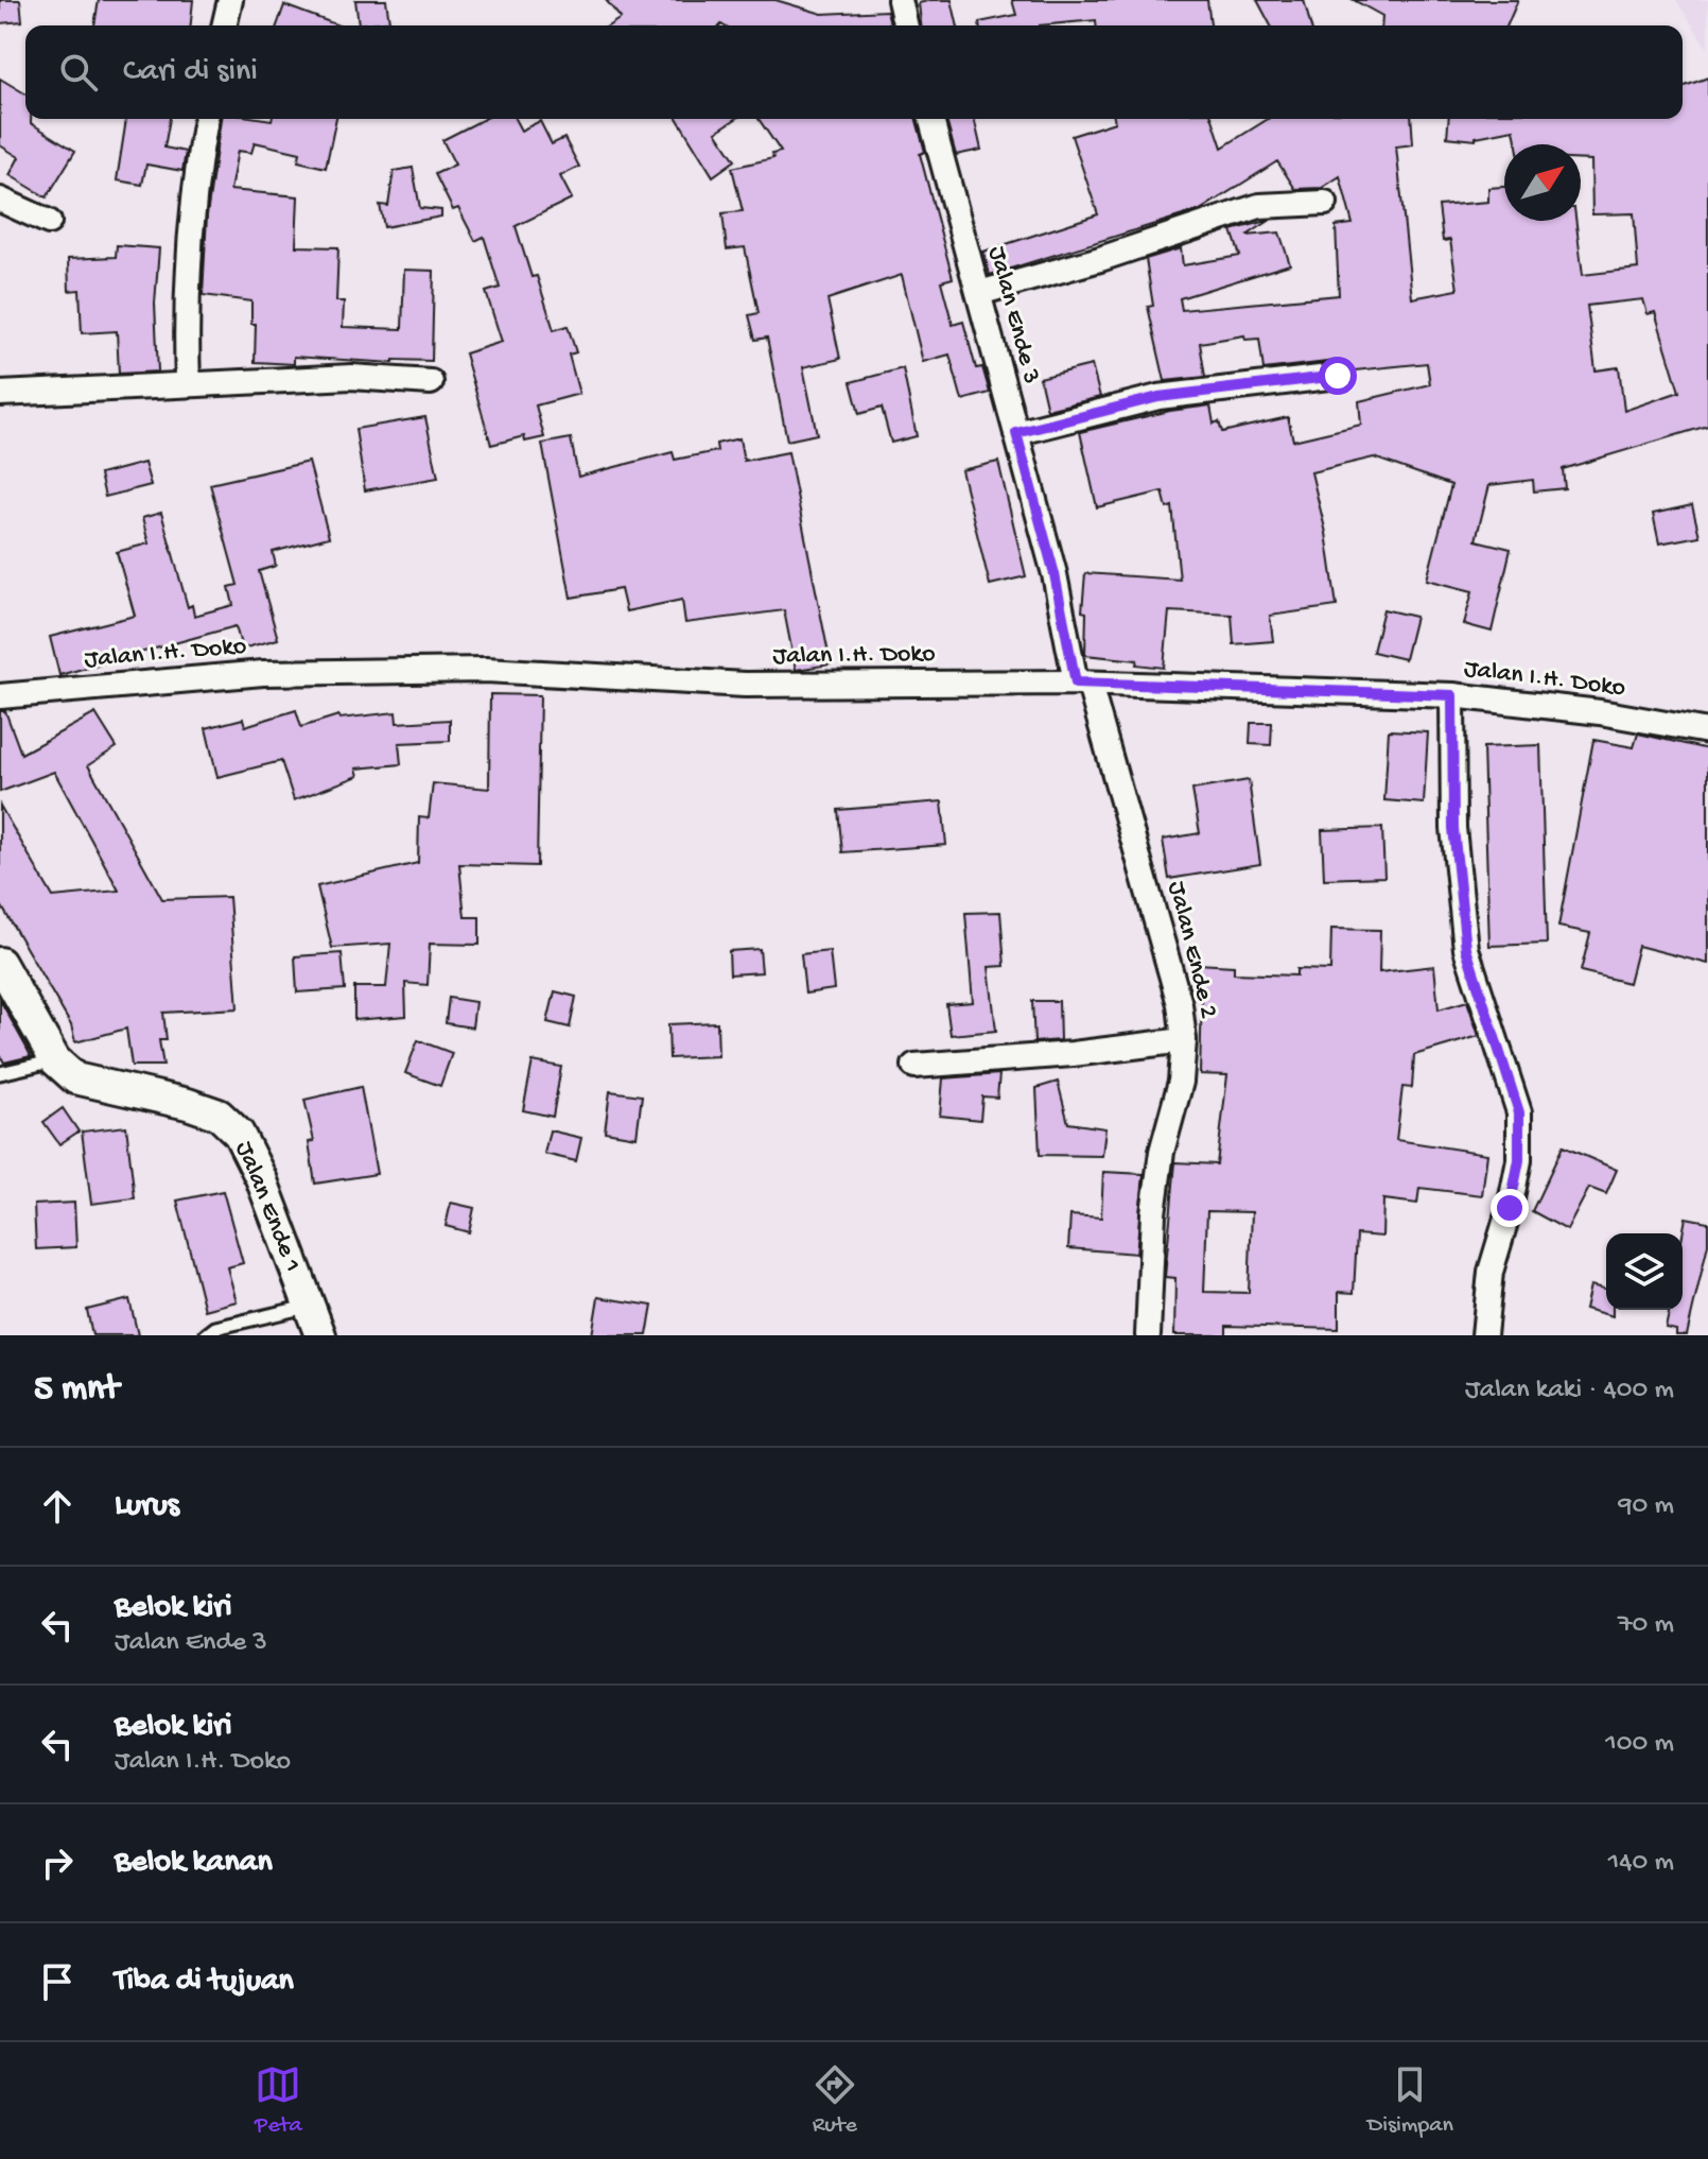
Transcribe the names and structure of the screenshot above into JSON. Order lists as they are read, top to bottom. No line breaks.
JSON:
{"streets":{"street":["Jalan Ende 3","Jalan I.H. Doko","Jalan Ende 2","Jalan Ende 1"]},"crossings":[["Jalan Ende 3","Jalan I.H. Doko"],["Jalan Ende 3","Jalan Ende 2"],["Jalan I.H. Doko","Jalan Ende 2"]],"north":"top right","page":{"search":"Cari di sini","heading":["5 mnt","Jalan kaki · 400 m"],"list":[["Lurus","90 m"],["Belok kiri","Jalan Ende 3","70 m"],["Belok kiri","Jalan I.H. Doko","100 m"],["Belok kanan","140 m"],"Tiba di tujuan"],"nav":["Peta","Rute","Disimpan"]}}
